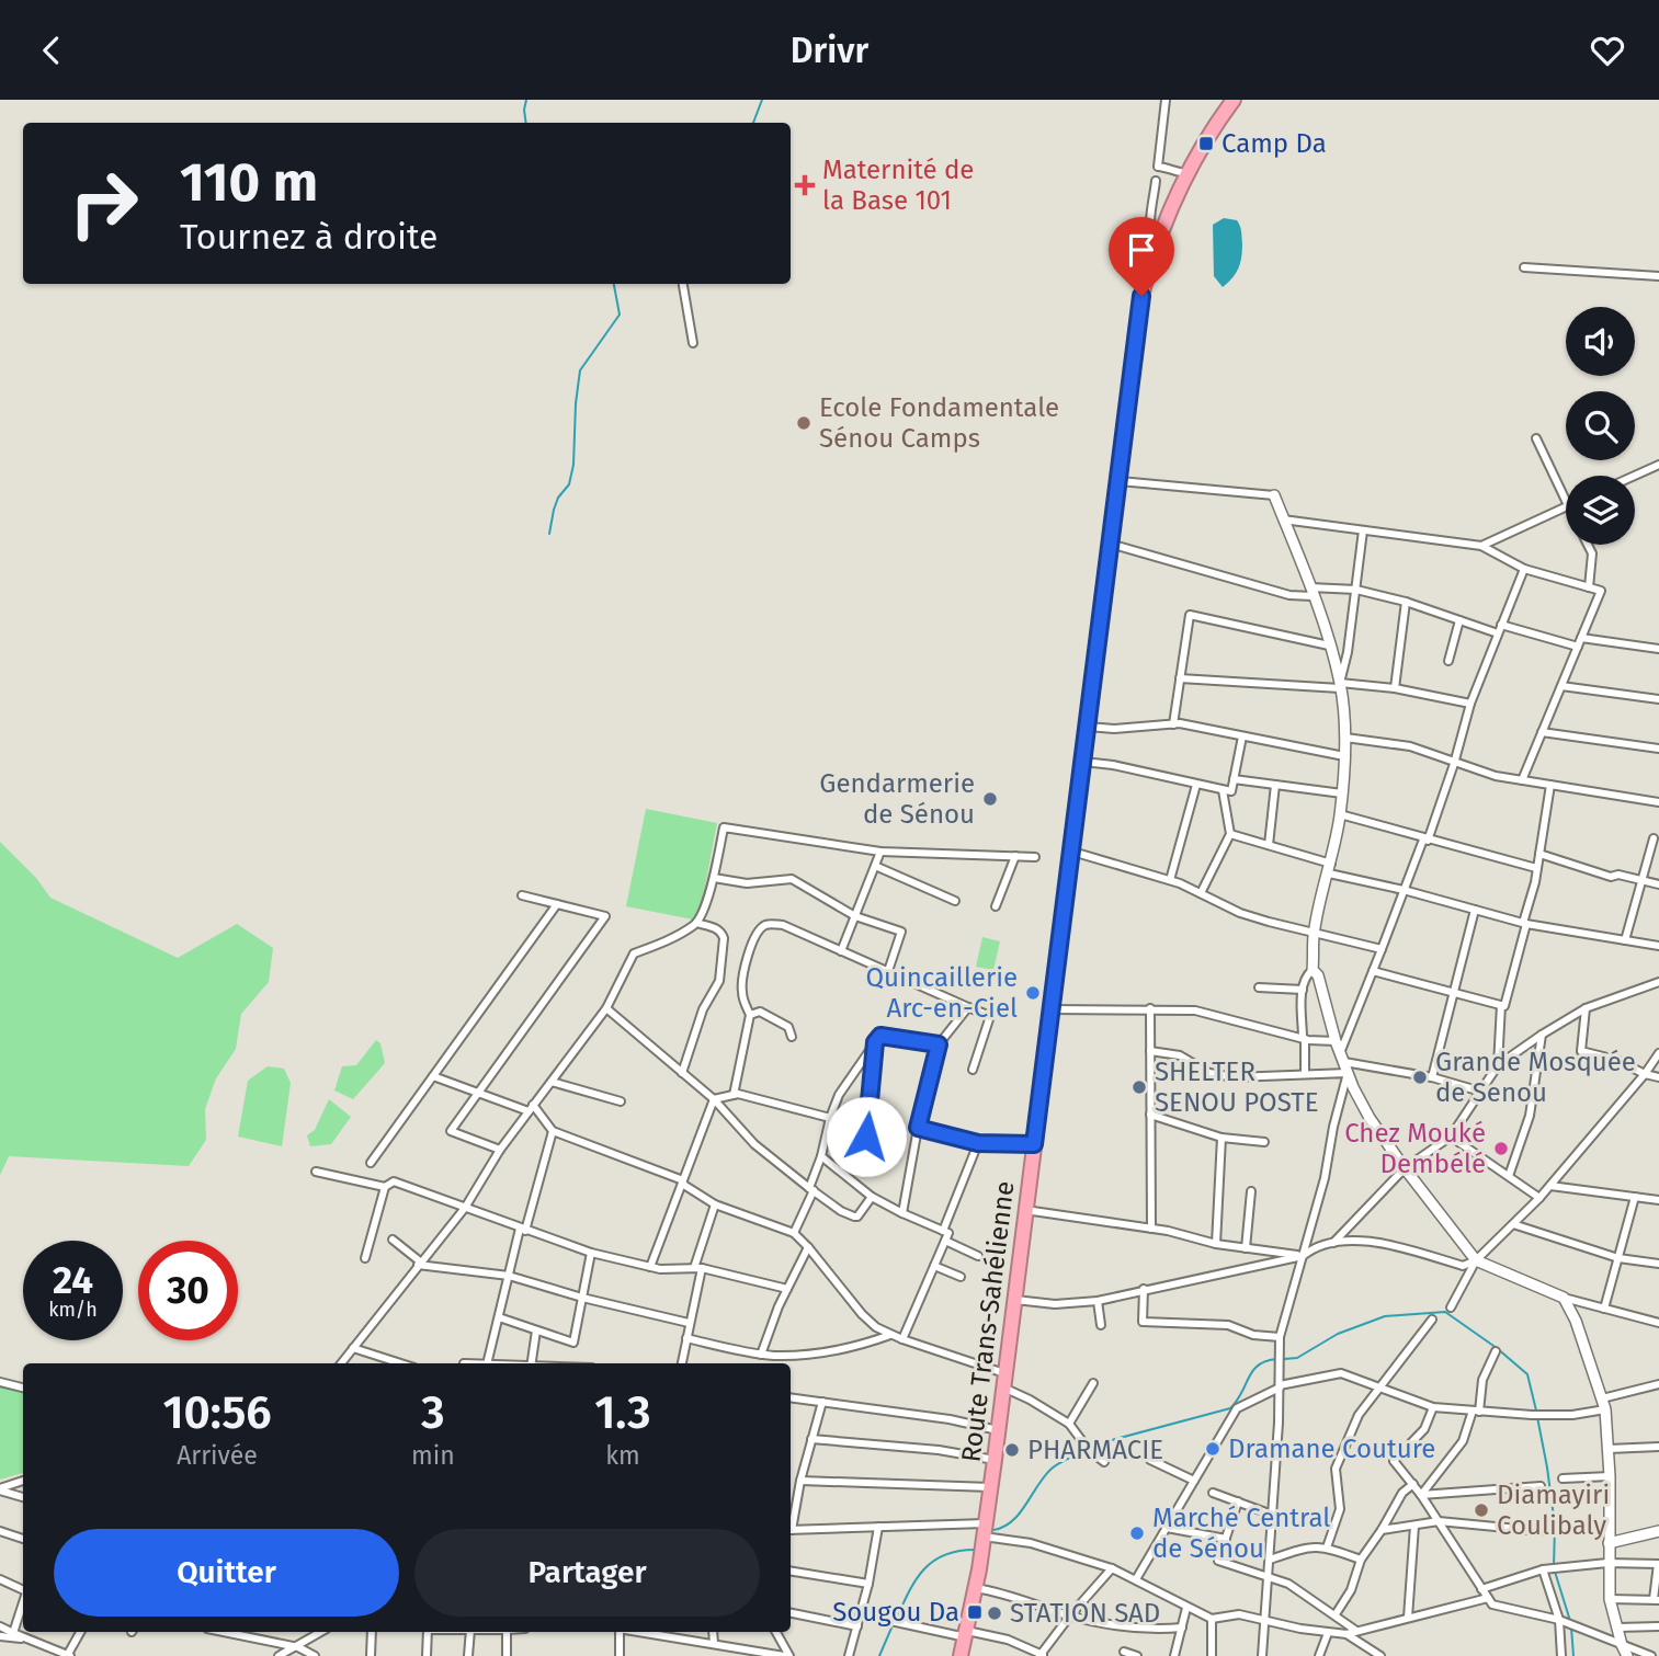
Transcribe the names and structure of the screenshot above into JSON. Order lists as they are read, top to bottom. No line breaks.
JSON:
{"streets":{"highway":["Route Trans-Sahélienne"]},"places":{"transit":["Camp Da","Sougou Da"],"health":["Maternité de la Base 101"],"other":["Ecole Fondamentale Sénou Camps","Gendarmerie de Sénou","Quincaillerie Arc-en-Ciel","Grande Mosquée de Senou","SHELTER SENOU POSTE","Chez Mouké Dembélé","Dramane Couture","PHARMACIE","Diamayiri Coulibaly","Marché Central de Sénou","STATION SAD"]},"page":{"header":"Drivr","turn":["110 m","Tournez à droite"],"speed":"24 km/h","limit":"30","eta":["10:56","Arrivée","3","min","1.3","km"],"buttons":["Quitter","Partager"]}}
